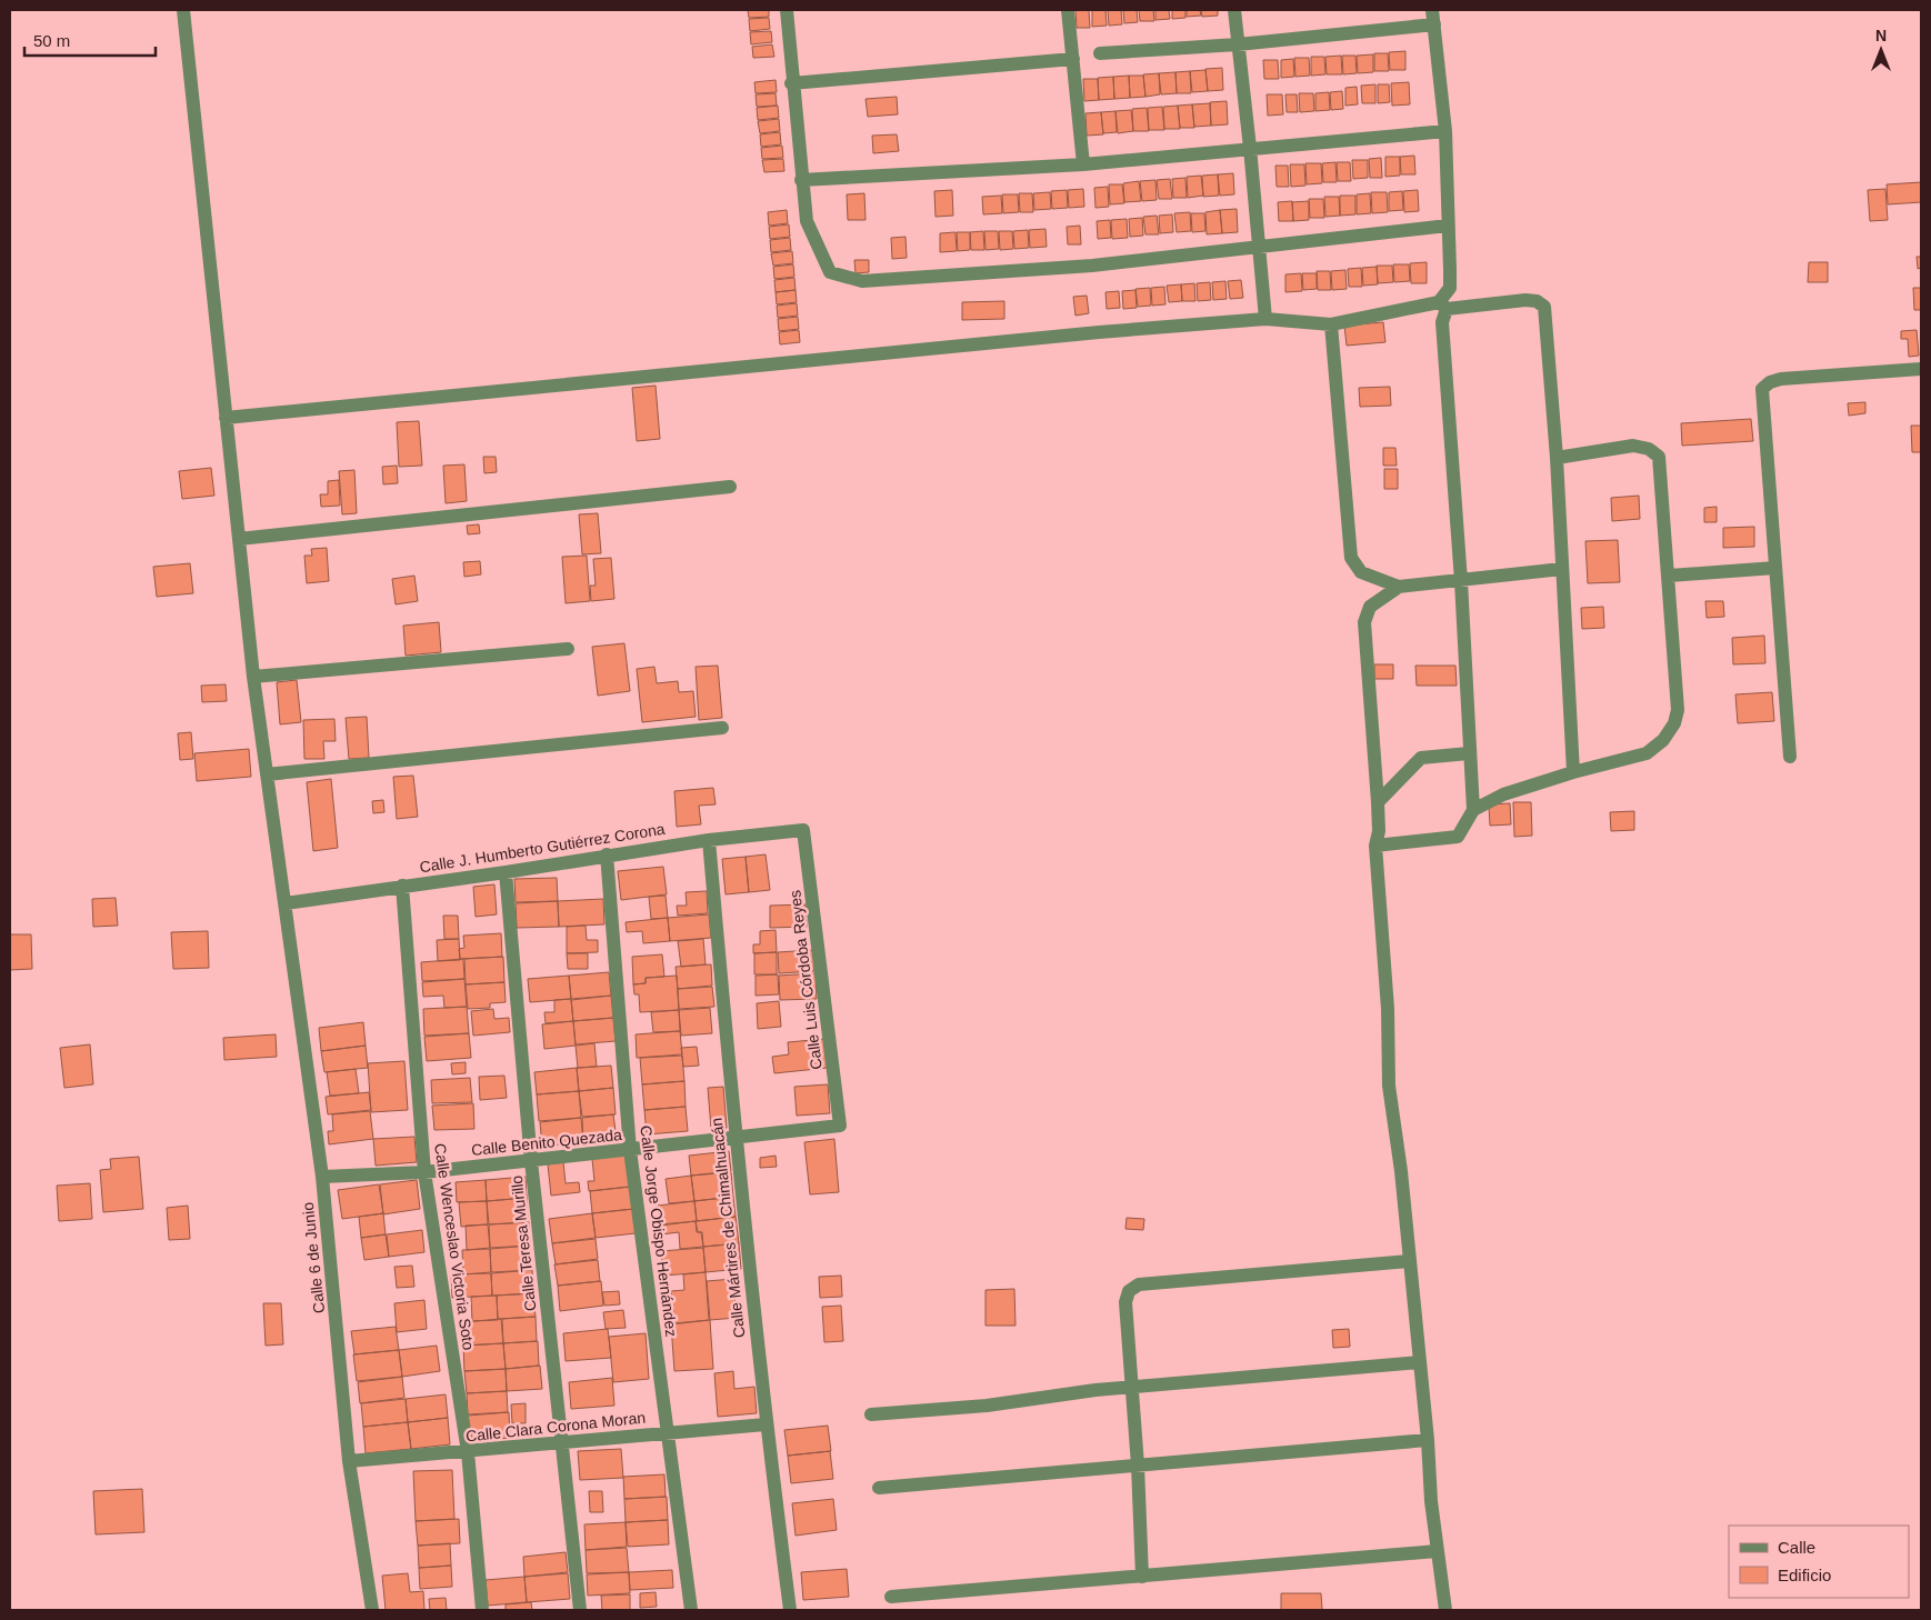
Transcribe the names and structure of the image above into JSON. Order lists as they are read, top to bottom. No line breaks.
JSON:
{"streets":{"street":["Calle J. Humberto Gutiérrez Corona","Calle Luis Córdoba Reyes","Calle Benito Quezada","Calle Mártires de Chimalhuacán","Calle Jorge Obispo Hernández","Calle Teresa Murillo","Calle Wenceslao Victoria Soto","Calle 6 de Junio","Calle Clara Corona Moran"]},"crossings":[["Calle J. Humberto Gutiérrez Corona","Calle Luis Córdoba Reyes"],["Calle J. Humberto Gutiérrez Corona","Calle Mártires de Chimalhuacán"],["Calle J. Humberto Gutiérrez Corona","Calle Jorge Obispo Hernández"],["Calle J. Humberto Gutiérrez Corona","Calle Teresa Murillo"],["Calle J. Humberto Gutiérrez Corona","Calle Wenceslao Victoria Soto"],["Calle J. Humberto Gutiérrez Corona","Calle 6 de Junio"],["Calle Luis Córdoba Reyes","Calle Benito Quezada"],["Calle Benito Quezada","Calle Mártires de Chimalhuacán"],["Calle Benito Quezada","Calle Jorge Obispo Hernández"],["Calle Benito Quezada","Calle Teresa Murillo"],["Calle Benito Quezada","Calle Wenceslao Victoria Soto"],["Calle Benito Quezada","Calle 6 de Junio"],["Calle Mártires de Chimalhuacán","Calle Clara Corona Moran"],["Calle Jorge Obispo Hernández","Calle Clara Corona Moran"],["Calle Teresa Murillo","Calle Clara Corona Moran"],["Calle Wenceslao Victoria Soto","Calle Clara Corona Moran"],["Calle 6 de Junio","Calle Clara Corona Moran"]],"legend":["Calle","Edificio"],"scale_bar":"50 m","north":"top"}
